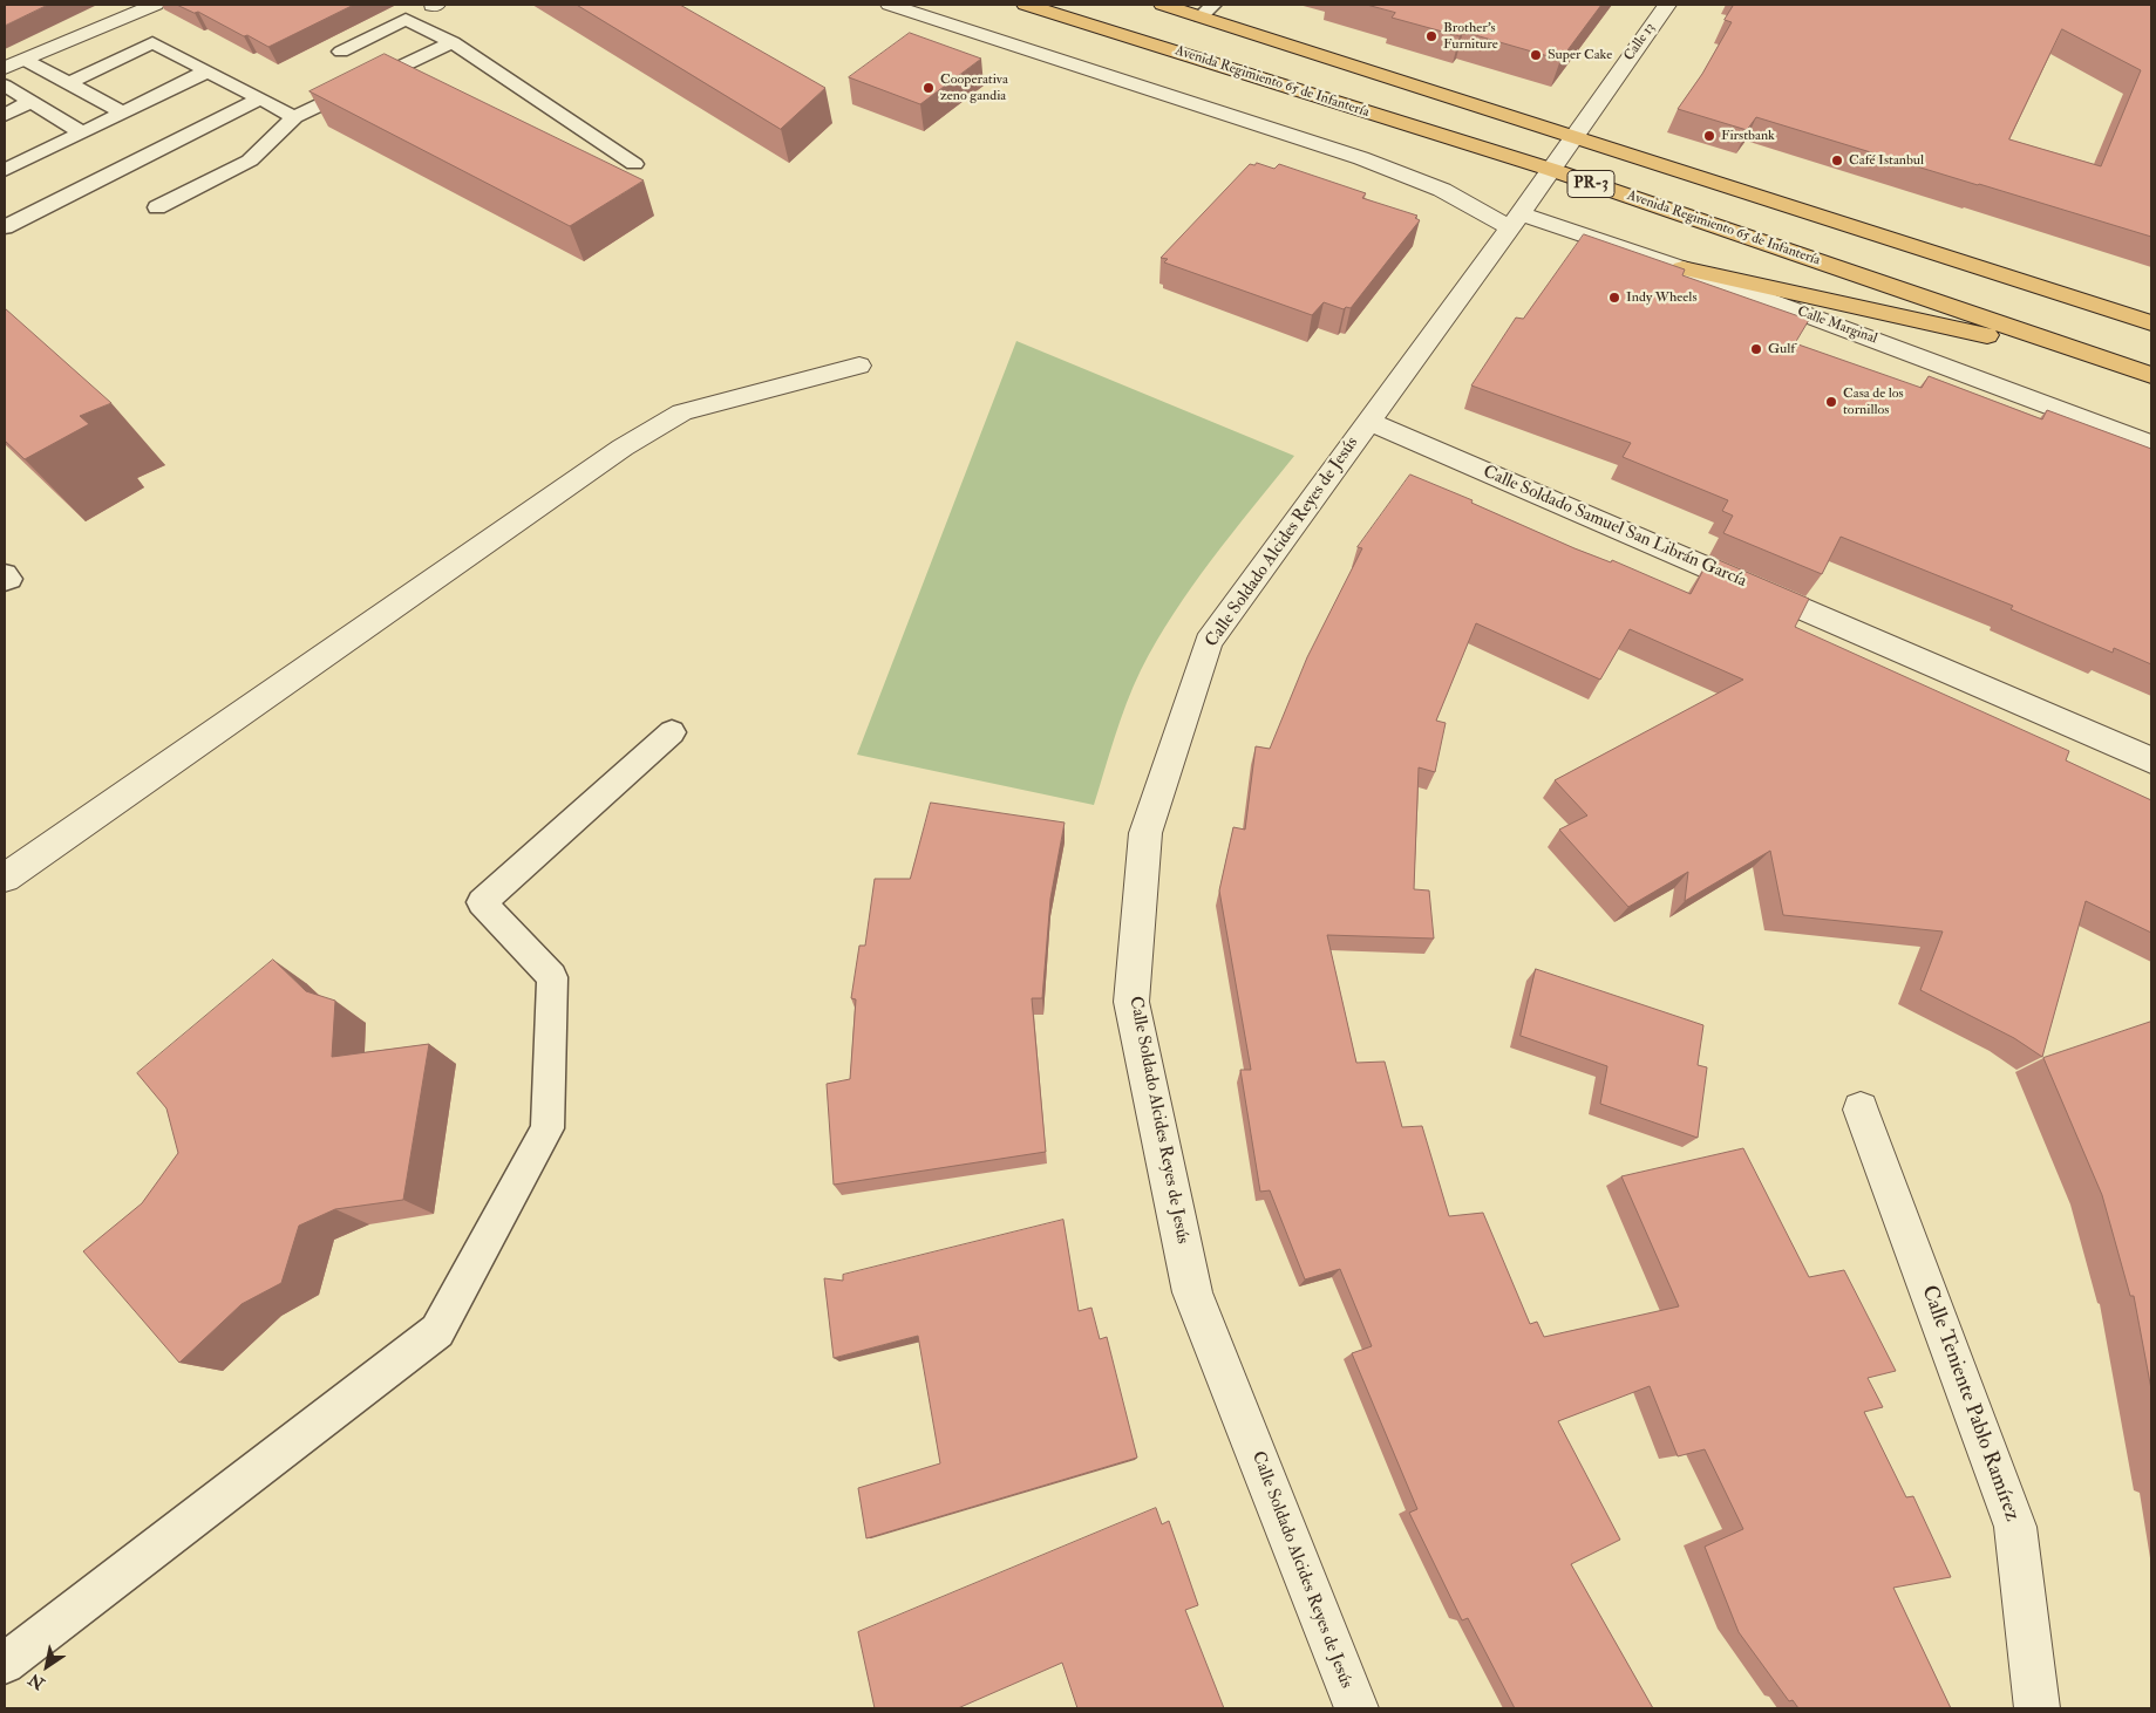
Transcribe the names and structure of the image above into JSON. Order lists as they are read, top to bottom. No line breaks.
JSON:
{"streets":{"highway":["Avenida Regimiento 65 de Infantería","PR-3"],"street":["Calle 13","Calle Marginal","Calle Soldado Samuel San Librán García","Calle Soldado Alcides Reyes de Jesús","Calle Teniente Pablo Ramírez"]},"crossings":[["Calle 13","PR-3"],["Calle 13","Calle Soldado Alcides Reyes de Jesús"],["Avenida Regimiento 65 de Infantería","Calle Soldado Alcides Reyes de Jesús"],["PR-3","Calle Soldado Alcides Reyes de Jesús"],["Calle Marginal","Calle Soldado Alcides Reyes de Jesús"],["Calle Soldado Samuel San Librán García","Calle Soldado Alcides Reyes de Jesús"]],"places":["Brother's Furniture","Super Cake","Cooperativa zeno gandia","Firstbank","Café Istanbul","Indy Wheels","Gulf","Casa de los tornillos"],"north":"bottom left"}
